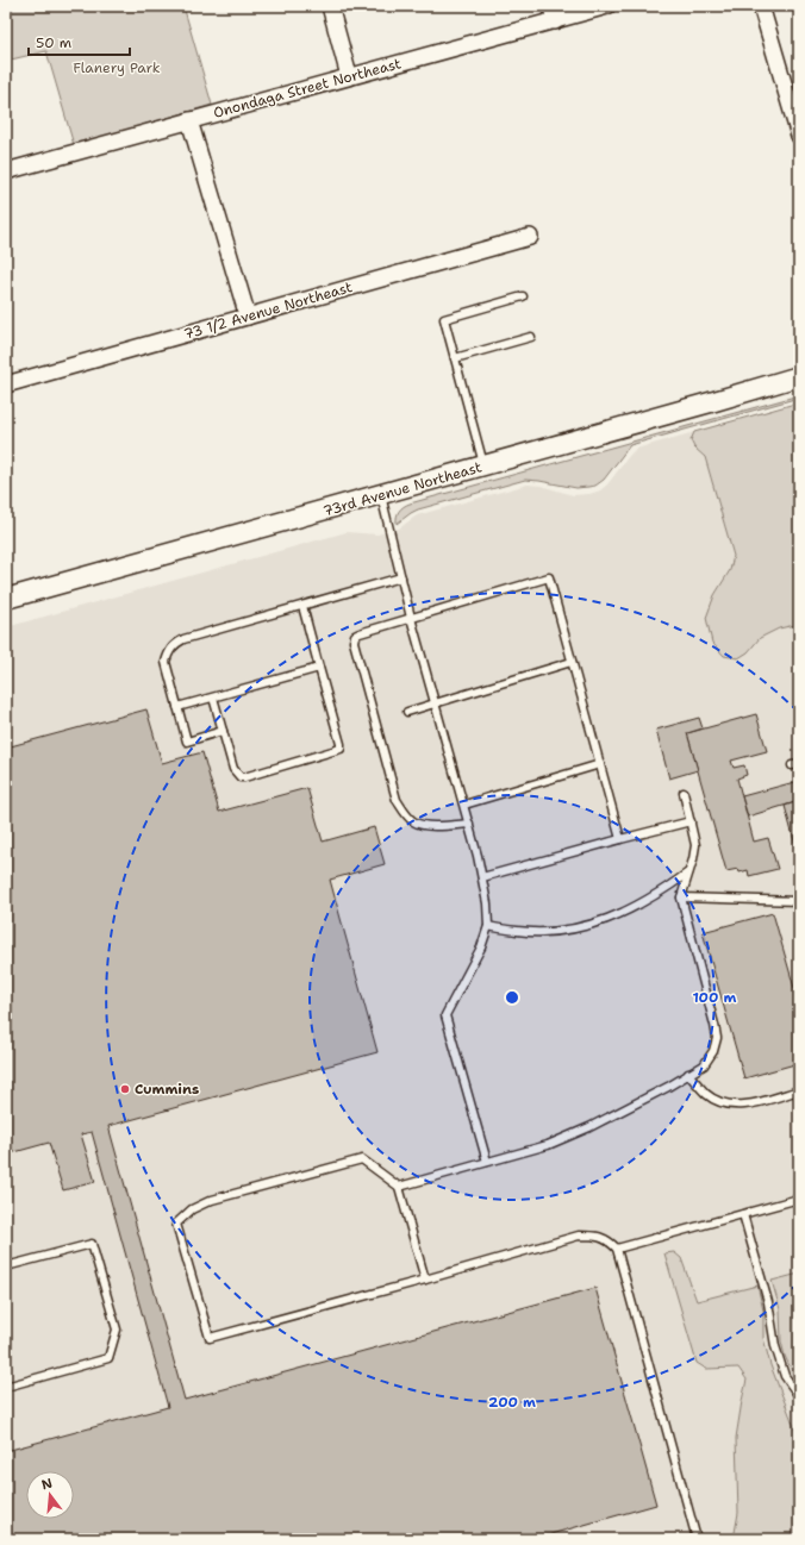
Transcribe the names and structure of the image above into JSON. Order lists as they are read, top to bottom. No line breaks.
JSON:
{"streets":{"street":["Onondaga Street Northeast","73 1/2 Avenue Northeast","73rd Avenue Northeast"]},"parks":["Flanery Park"],"places":["Cummins"],"scale_bar":"50 m","north":"top","rings":["100 m","200 m"]}
